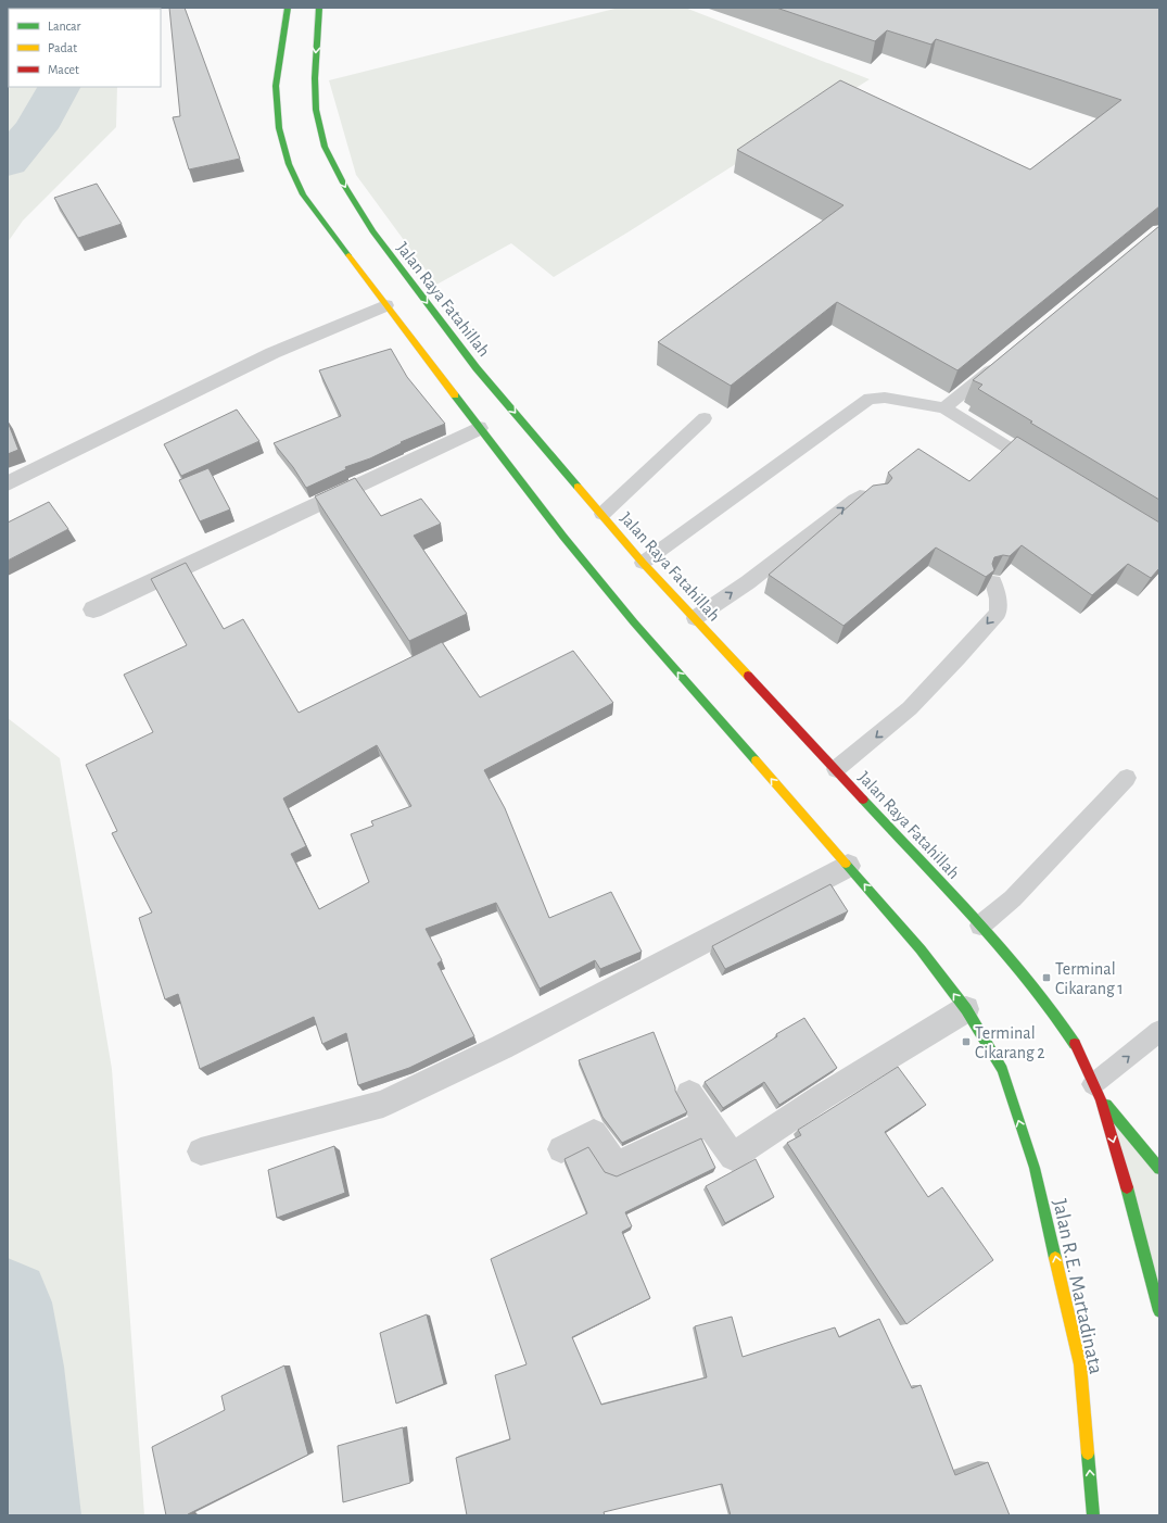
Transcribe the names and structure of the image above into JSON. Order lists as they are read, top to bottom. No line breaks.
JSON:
{"streets":{"highway":["Jalan Raya Fatahillah","Jalan R.E. Martadinata"]},"places":{"transit":["Terminal Cikarang 1","Terminal Cikarang 2"]},"legend":["Lancar","Padat","Macet"]}
